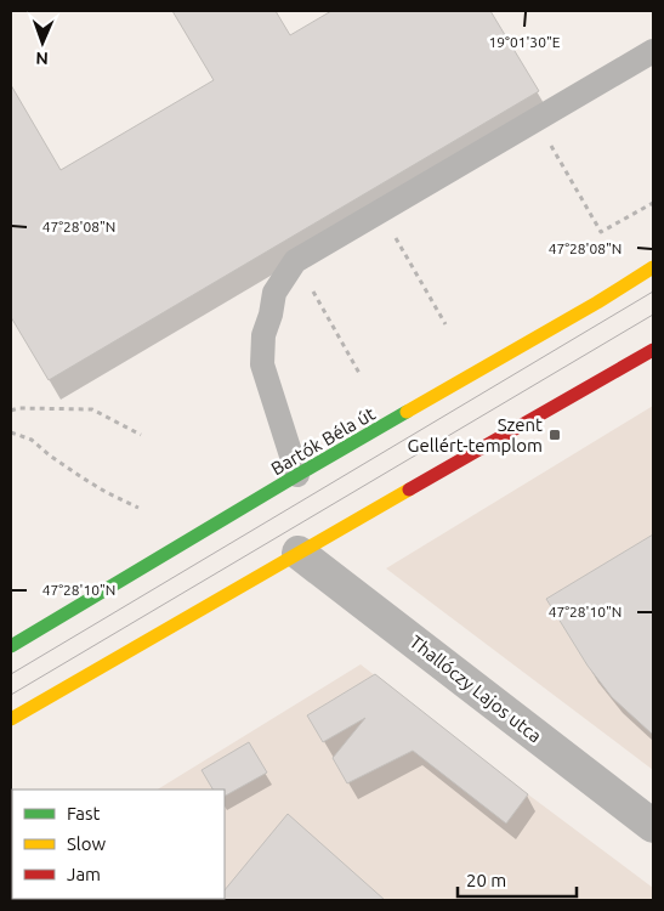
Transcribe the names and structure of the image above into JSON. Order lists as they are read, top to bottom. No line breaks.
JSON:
{"streets":{"street":["Bartók Béla út","Thallóczy Lajos utca"]},"places":{"transit":["Szent Gellért-templom"]},"legend":["Fast","Slow","Jam"],"scale_bar":"20 m","north":"bottom","coordinates":["19°01'30\"E","47°28'08\"N","47°28'10\"N"]}
